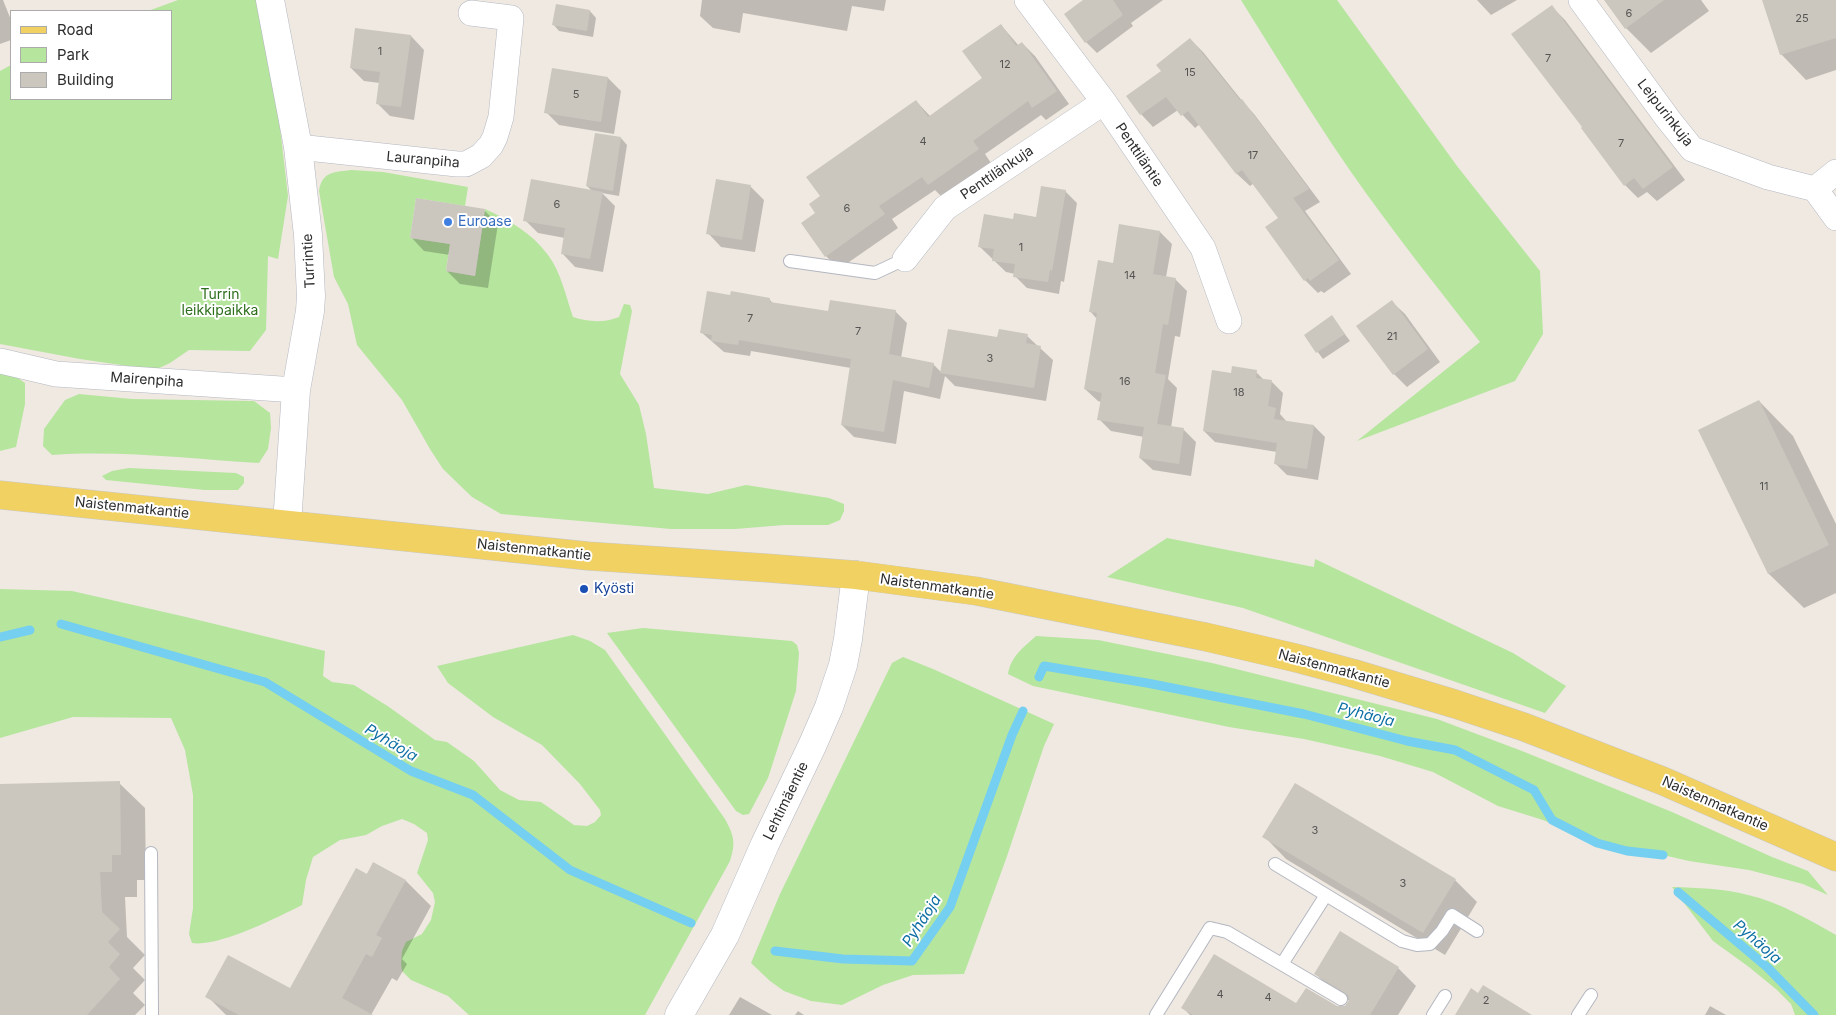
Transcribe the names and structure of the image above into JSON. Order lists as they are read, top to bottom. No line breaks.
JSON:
{"streets":{"main road":["Naistenmatkantie"],"street":["Leipurinkuja","Penttiläntie","Lauranpiha","Penttilänkuja","Turrintie","Mairenpiha","Lehtimäentie"]},"crossings":[["Penttiläntie","Penttilänkuja"],["Lauranpiha","Turrintie"],["Turrintie","Mairenpiha"],["Turrintie","Naistenmatkantie"],["Naistenmatkantie","Lehtimäentie"]],"water":["Pyhäoja"],"parks":["Turrin leikkipaikka"],"places":["Euroase","Kyösti"],"house_numbers":["6","25","1","7","12","15","5","4","7","17","6","6","1","14","7","7","21","3","16","18","11","3","3","4","4","2"],"legend":["Road","Park","Building"]}
